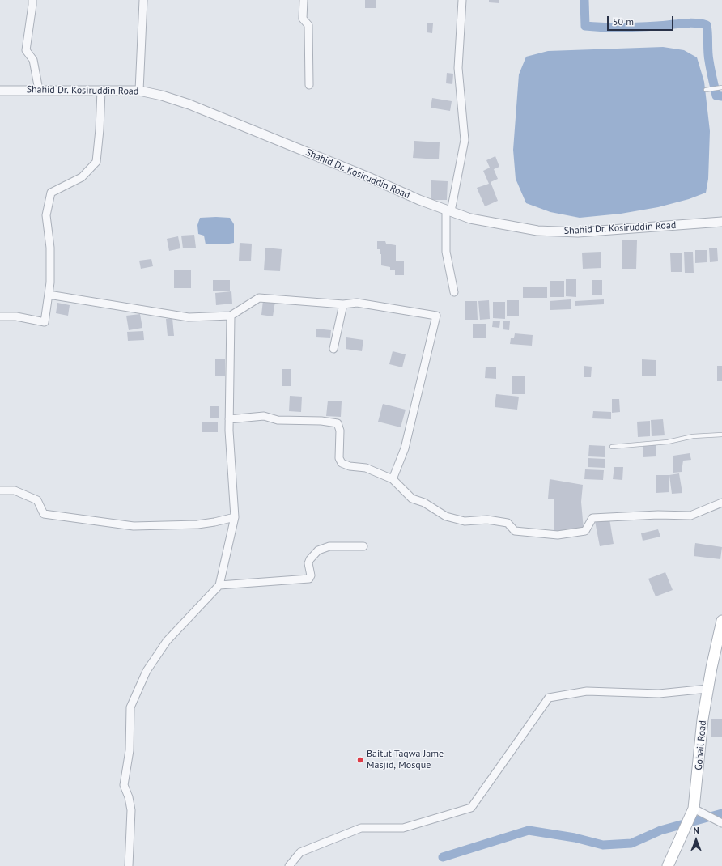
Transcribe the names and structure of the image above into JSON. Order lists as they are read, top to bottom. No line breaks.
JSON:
{"streets":{"main road":["Gohail Road"],"street":["Shahid Dr. Kosiruddin Road"]},"places":["Baitut Taqwa Jame Masjid, Mosque"],"scale_bar":"50 m","north":"top"}
